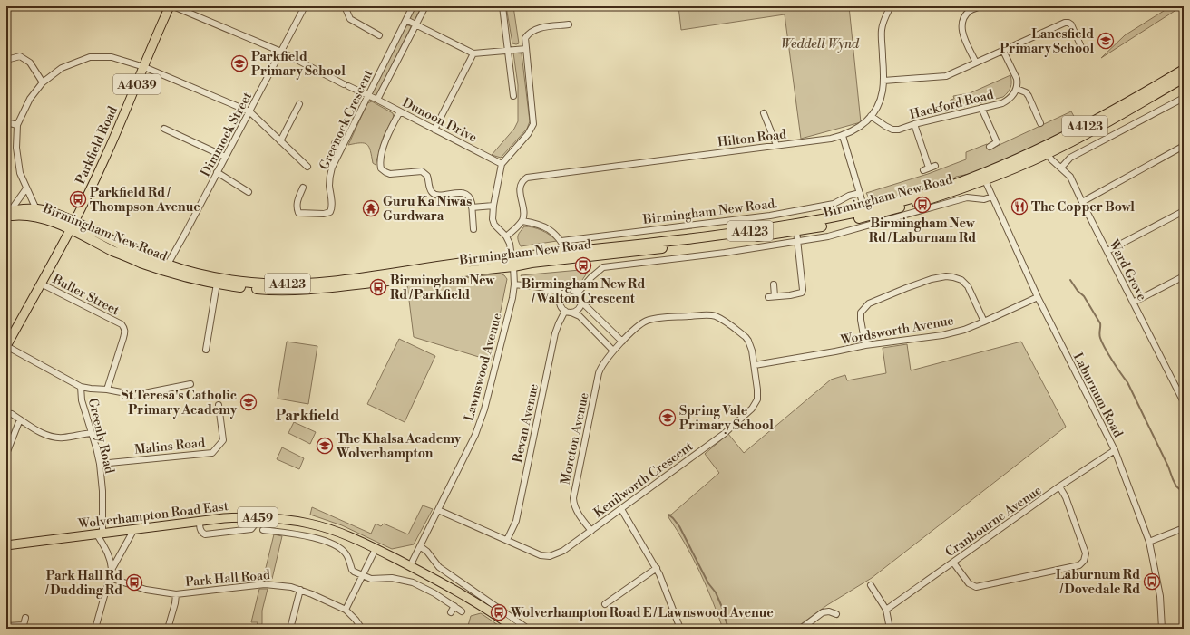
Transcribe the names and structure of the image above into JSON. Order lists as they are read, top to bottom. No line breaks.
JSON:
{"streets":{"highway":["A4123","Birmingham New Road"],"main road":["A4039","Parkfield Road","Wolverhampton Road East","A459"],"street":["Hackford Road","Greenock Crescent","Dunoon Drive","Dimmock Street","Hilton Road","Birmingham New Road.","Ward Grove","Buller Street","Wordsworth Avenue","Lawnswood Avenue","Laburnum Road","Bevan Avenue","Greenly Road","Moreton Avenue","Malins Road","Kenilworth Crescent","Cranbourne Avenue","Park Hall Road"]},"crossings":[["Hackford Road","Hilton Road"],["Greenock Crescent","Dunoon Drive"],["Dunoon Drive","Dimmock Street"],["Dunoon Drive","Parkfield Road"],["Dimmock Street","Birmingham New Road"],["Parkfield Road","Birmingham New Road"],["Parkfield Road","Buller Street"],["Birmingham New Road","Ward Grove"],["Birmingham New Road","Lawnswood Avenue"],["Birmingham New Road","Laburnum Road"],["Wordsworth Avenue","Laburnum Road"],["Wordsworth Avenue","Kenilworth Crescent"],["Lawnswood Avenue","Wolverhampton Road East"],["Laburnum Road","Cranbourne Avenue"],["Bevan Avenue","Kenilworth Crescent"],["Greenly Road","Malins Road"],["Greenly Road","Wolverhampton Road East"],["Moreton Avenue","Kenilworth Crescent"]],"districts":["Parkfield"],"parks":["Weddell Wynd"],"places":{"school or university":["Lanesfield Primary School","Parkfield Primary School","St Teresa's Catholic Primary Academy","Spring Vale Primary School","The Khalsa Academy Wolverhampton"],"bus stop":["Parkfield Rd / Thompson Avenue","Birmingham New Rd / Laburnam Rd","Birmingham New Rd / Walton Crescent","Birmingham New Rd / Parkfield","Laburnum Rd / Dovedale Rd","Park Hall Rd / Dudding Rd","Wolverhampton Road E / Lawnswood Avenue"],"restaurant":["The Copper Bowl"],"temple":["Guru Ka Niwas Gurdwara"]}}
